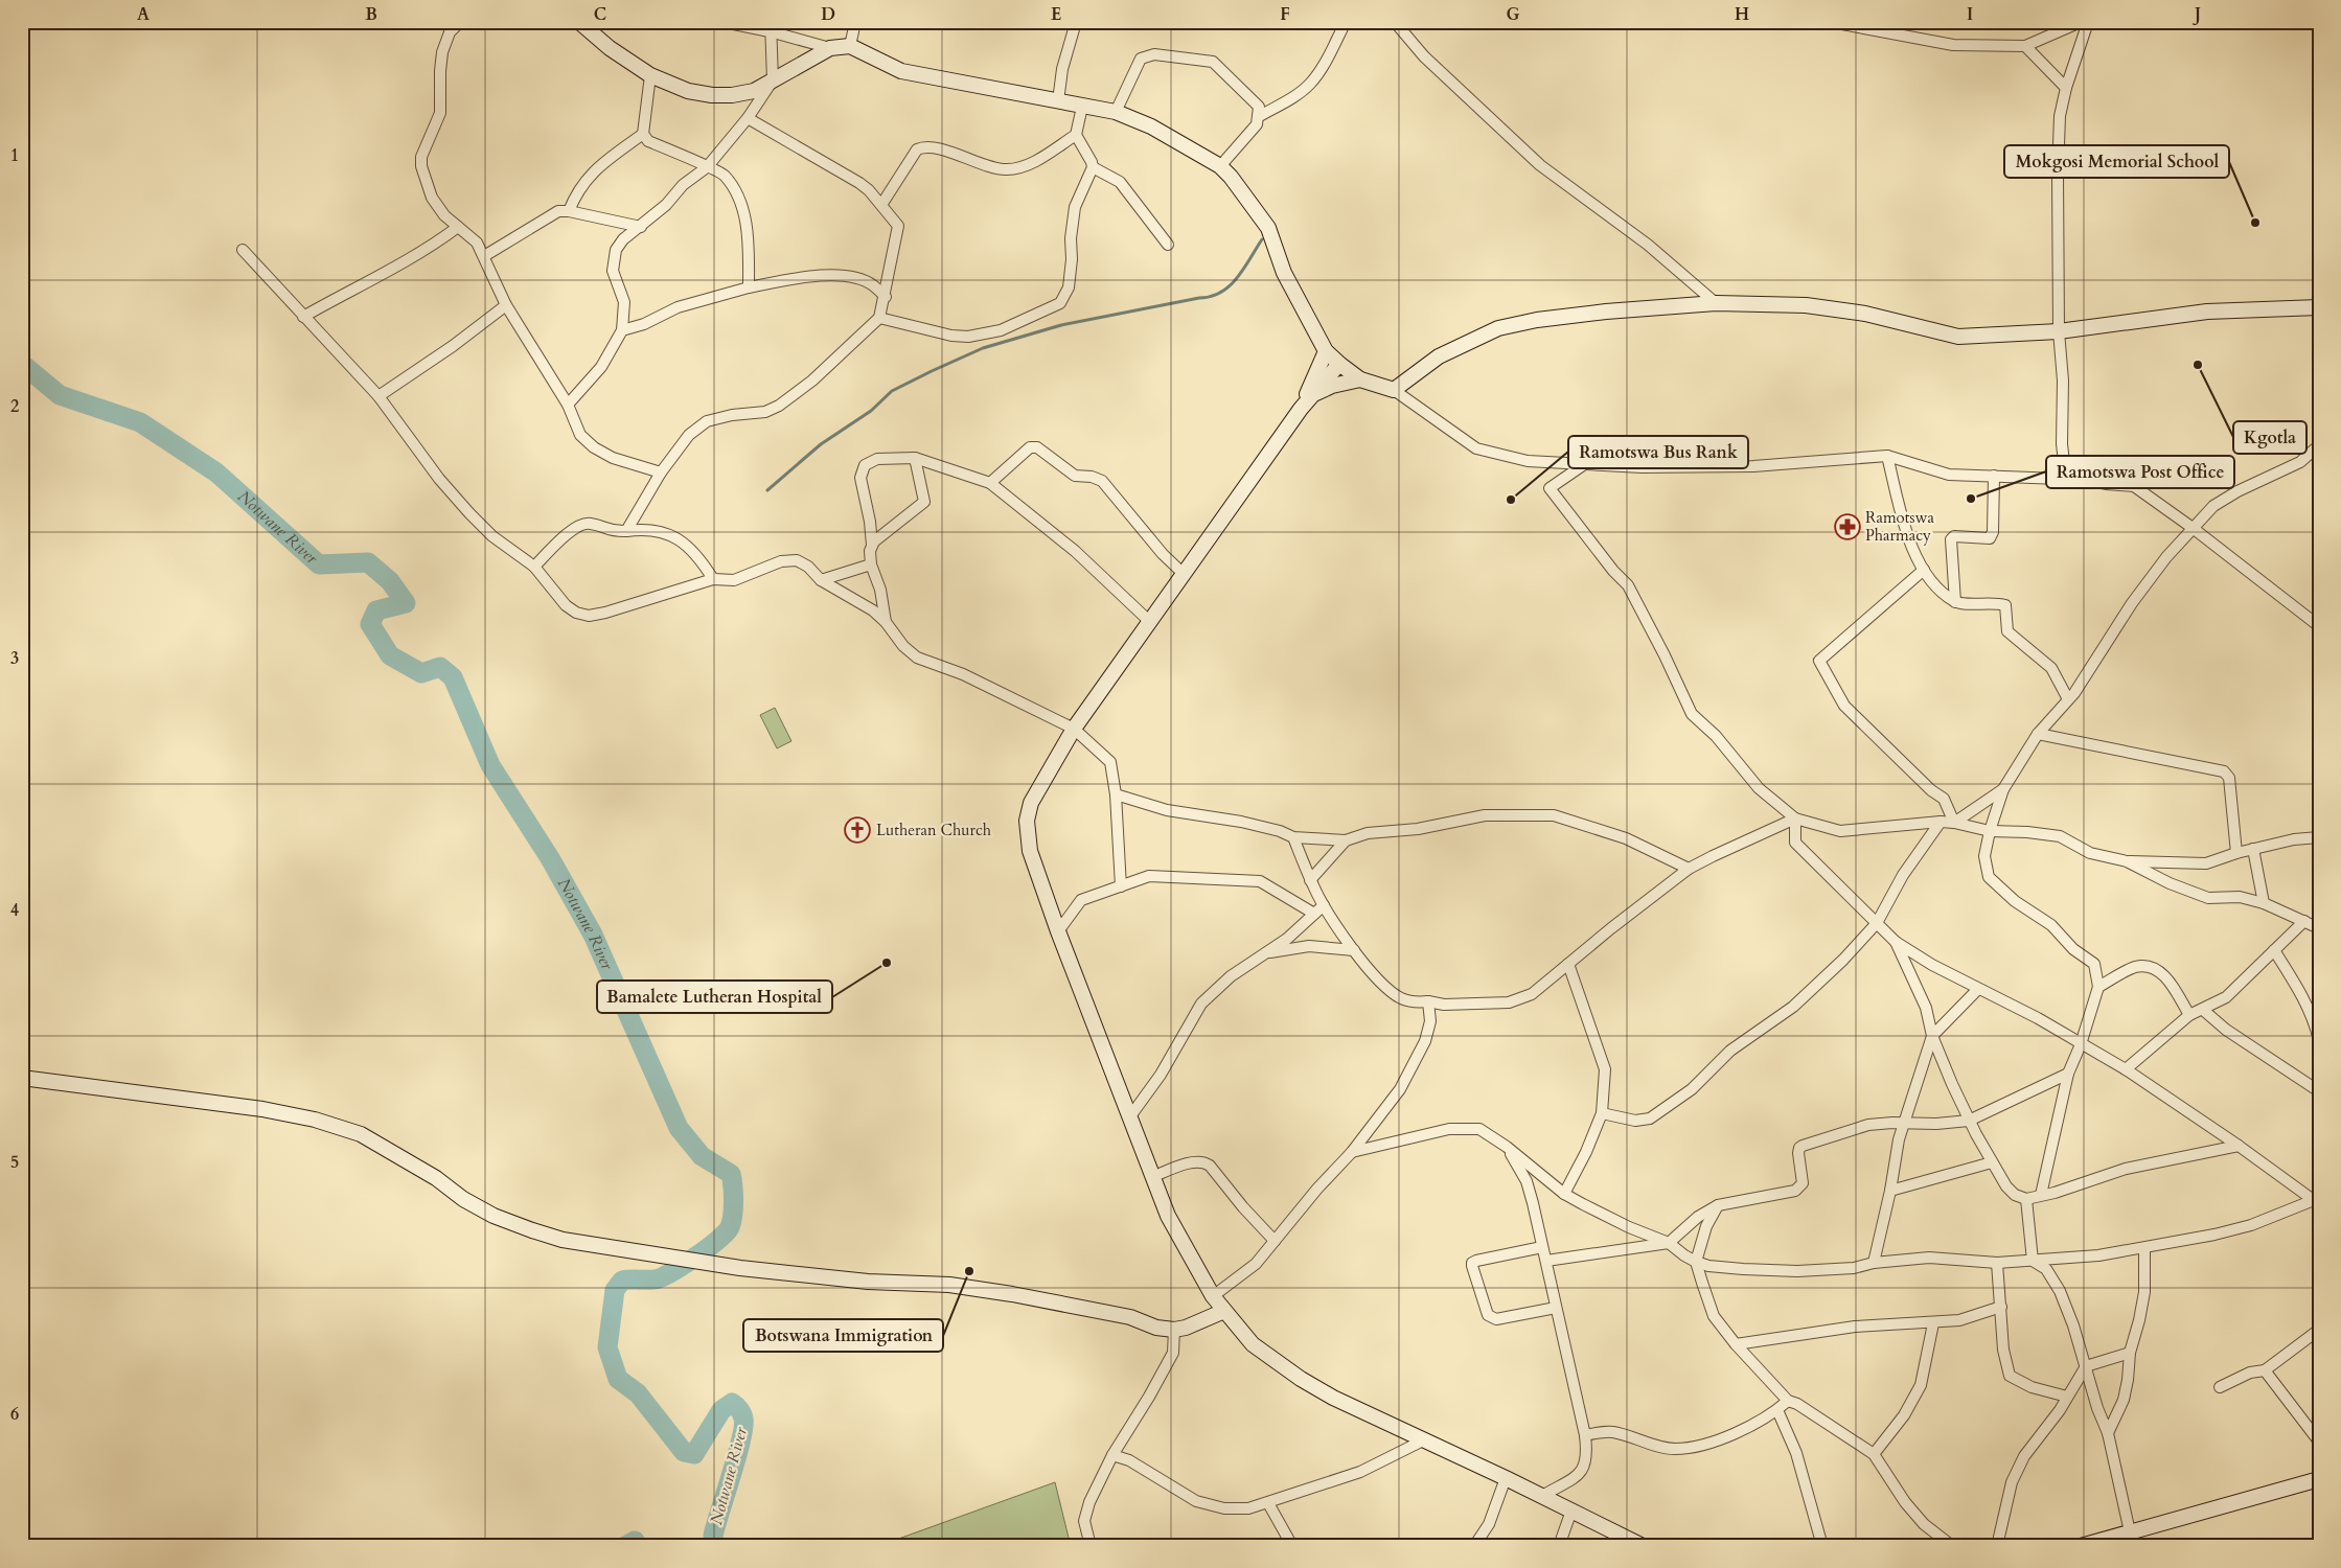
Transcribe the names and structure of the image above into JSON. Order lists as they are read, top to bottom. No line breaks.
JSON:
{"water":["Notwane River"],"places":{"other":["Mokgosi Memorial School","Kgotla","Ramotswa Post Office","Ramotswa Bus Rank","Bamalete Lutheran Hospital","Botswana Immigration"],"pharmacy":["Ramotswa Pharmacy"],"church":["Lutheran Church"]},"grid":{"columns":["A","B","C","D","E","F","G","H","I","J"],"rows":["1","2","3","4","5","6"]}}
